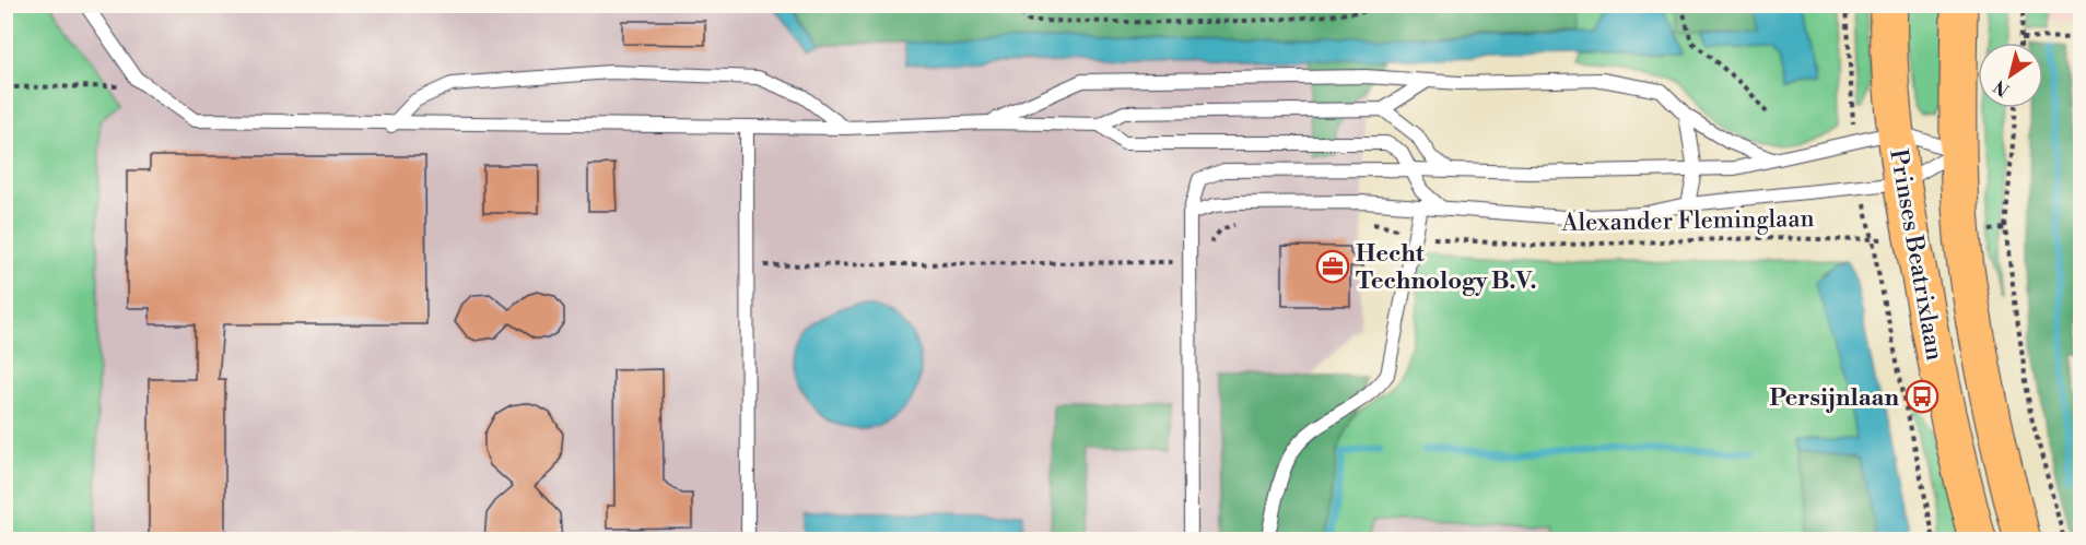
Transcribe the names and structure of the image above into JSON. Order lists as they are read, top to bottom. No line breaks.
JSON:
{"streets":{"main road":["Prinses Beatrixlaan"],"lane":["Alexander Fleminglaan"]},"crossings":[["Alexander Fleminglaan","Prinses Beatrixlaan"]],"places":{"office":["Hecht Technology B.V."],"bus stop":["Persijnlaan"]},"north":"bottom left"}
